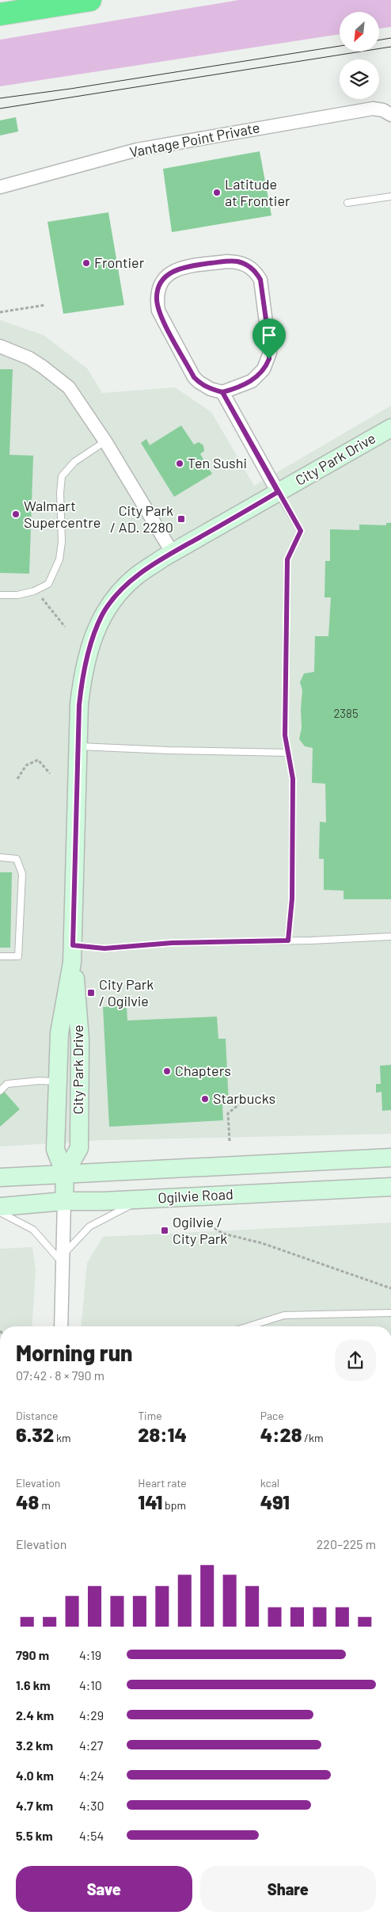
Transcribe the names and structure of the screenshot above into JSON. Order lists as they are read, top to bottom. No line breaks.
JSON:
{"streets":{"street":["Vantage Point Private","City Park Drive","Ogilvie Road"]},"crossings":[["City Park Drive","Ogilvie Road"]],"places":{"other":["Latitude at Frontier","Frontier","Ten Sushi","Walmart Supercentre","Chapters","Starbucks"],"transit":["City Park / AD. 2280","City Park / Ogilvie","Ogilvie / City Park"]},"house_numbers":["2385"],"north":"bottom left","page":{"heading":["Morning run","07:42 · 8 × 790 m"],"stats":[["Distance","6.32 km"],["Time","28:14"],["Pace","4:28 /km"],["Elevation","48 m"],["Heart rate","141 bpm"],["kcal","491"]],"chart":["Elevation","220–225 m"],"list":[{"name":"790 m","note":"4:19"},{"name":"1.6 km","note":"4:10"},{"name":"2.4 km","note":"4:29"},{"name":"3.2 km","note":"4:27"},{"name":"4.0 km","note":"4:24"},{"name":"4.7 km","note":"4:30"},{"name":"5.5 km","note":"4:54"}],"buttons":["Save","Share"]}}
